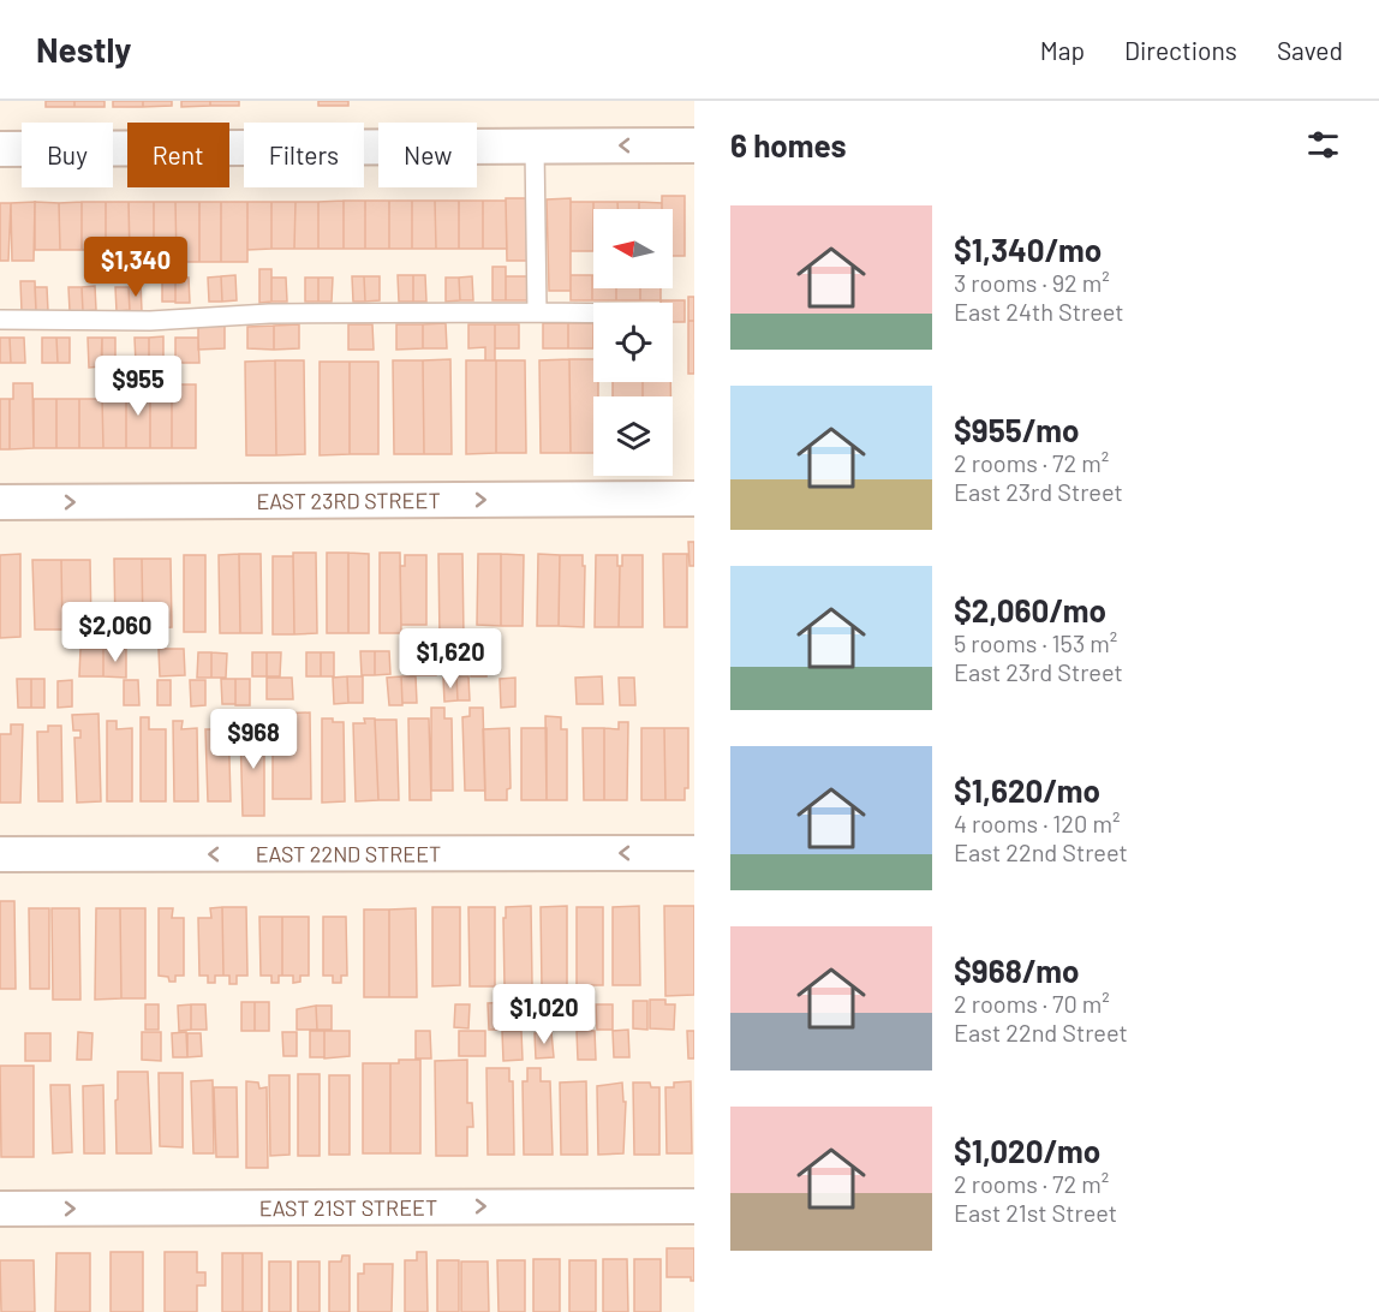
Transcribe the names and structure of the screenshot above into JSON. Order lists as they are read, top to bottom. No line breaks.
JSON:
{"streets":{"street":["EAST 23RD STREET","EAST 22ND STREET","EAST 21ST STREET"]},"one_way":["EAST 23RD STREET","EAST 22ND STREET","EAST 21ST STREET"],"north":"left","page":{"header":"Nestly","nav":["Map","Directions","Saved"],"heading":"6 homes","chip":["Buy","Rent","Filters","New"],"list":[{"name":"$1,340/mo","note":"3 rooms · 92 m² · East 24th Street"},{"name":"$955/mo","note":"2 rooms · 72 m² · East 23rd Street"},{"name":"$2,060/mo","note":"5 rooms · 153 m² · East 23rd Street"},{"name":"$1,620/mo","note":"4 rooms · 120 m² · East 22nd Street"},{"name":"$968/mo","note":"2 rooms · 70 m² · East 22nd Street"},{"name":"$1,020/mo","note":"2 rooms · 72 m² · East 21st Street"}],"price":["$1,340","$955","$2,060","$1,620","$968","$1,020"]}}
